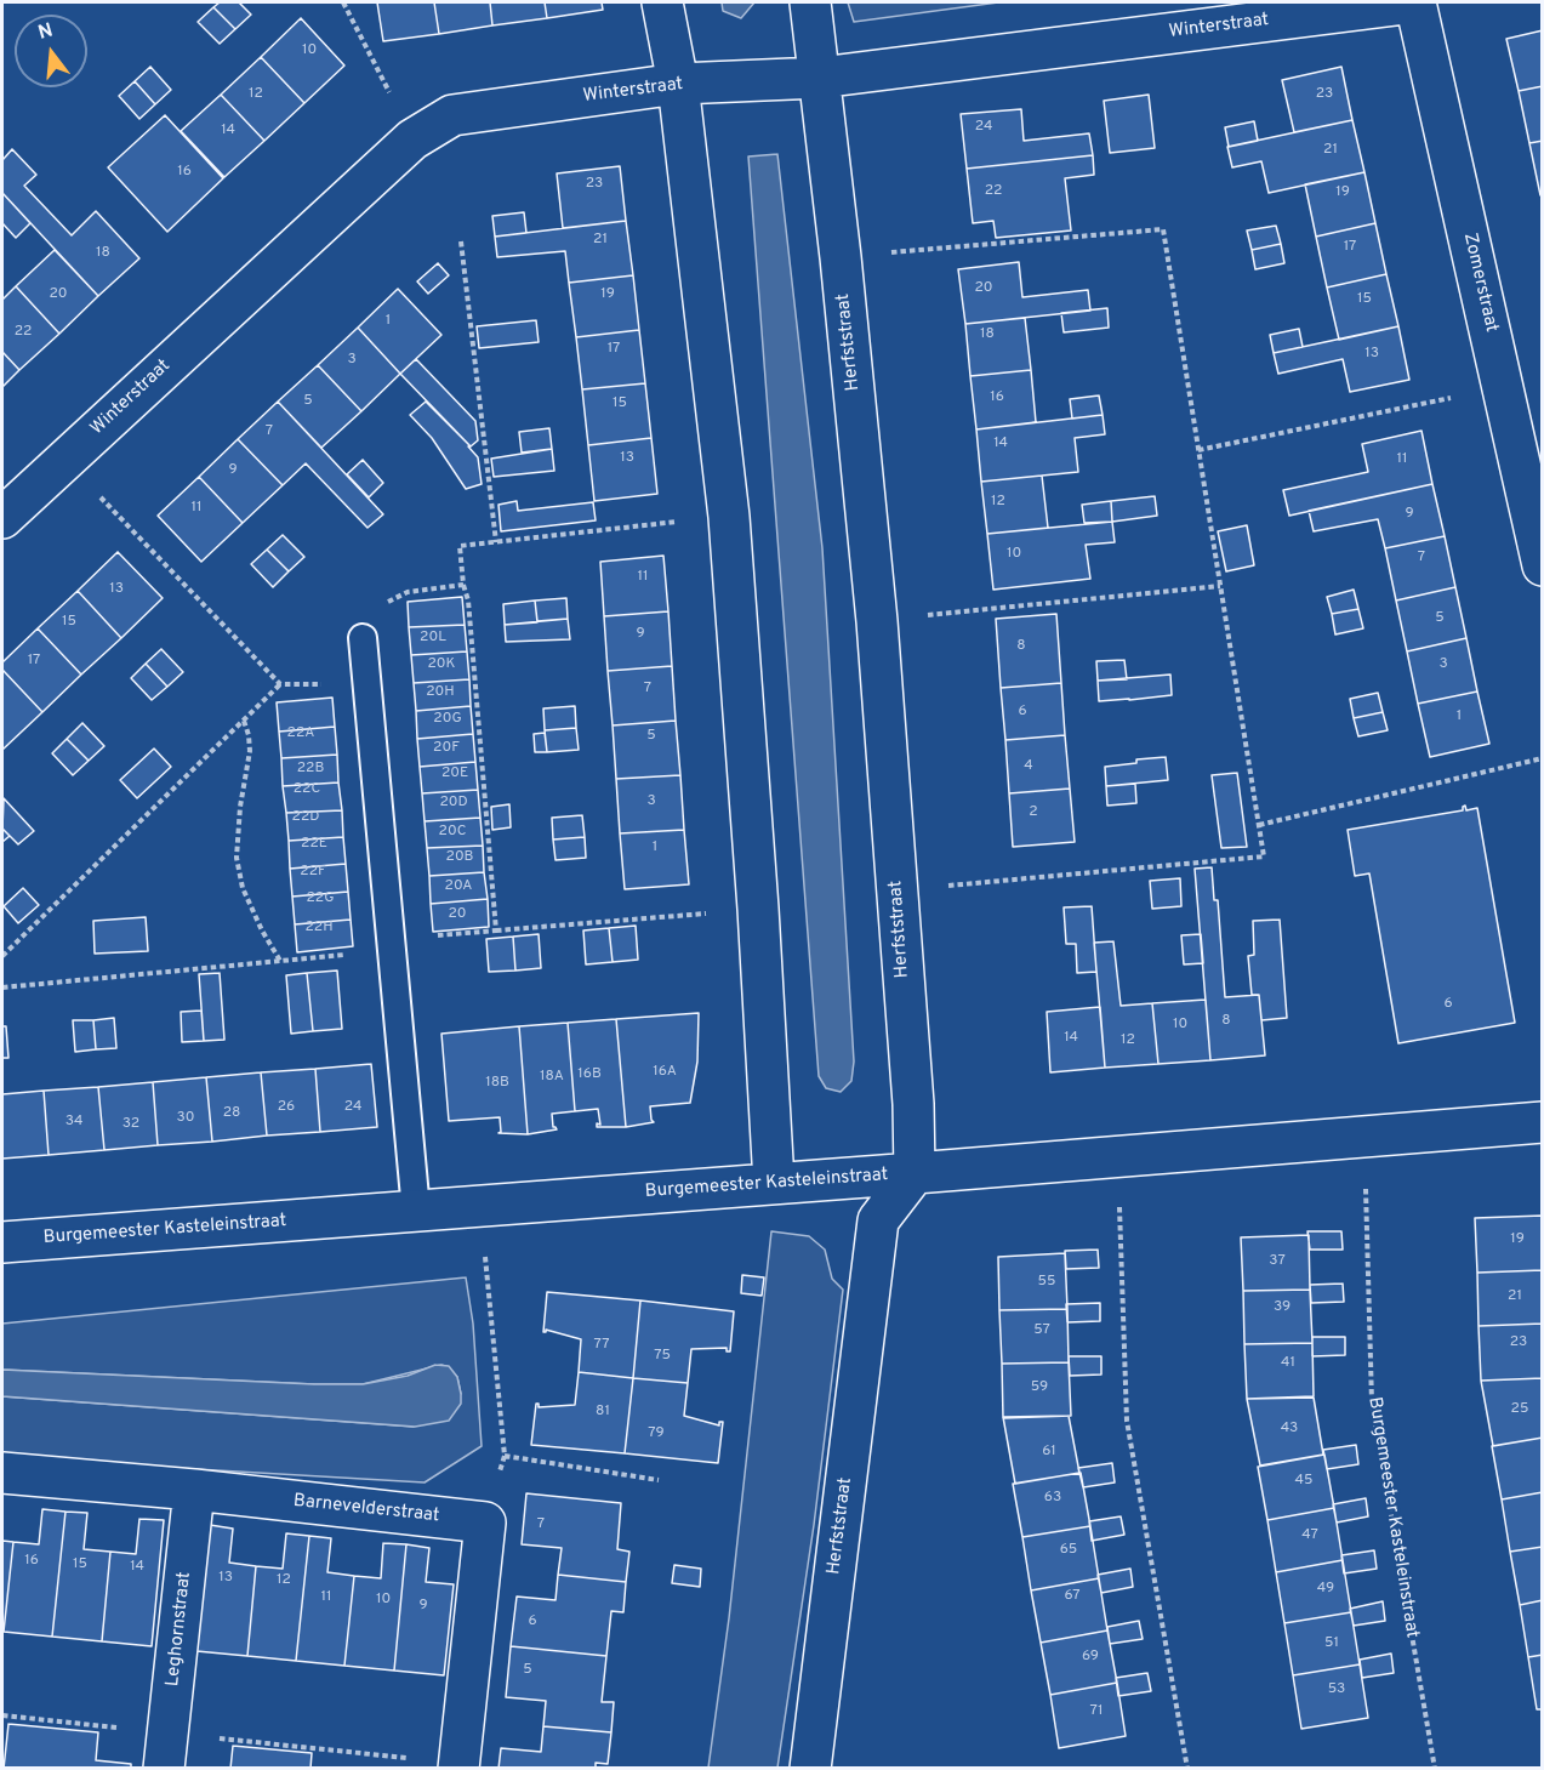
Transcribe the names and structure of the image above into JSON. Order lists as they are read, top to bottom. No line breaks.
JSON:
{"streets":{"street":["Winterstraat","Zomerstraat","Herfststraat","Burgemeester Kasteleinstraat","Barnevelderstraat","Leghornstraat"]},"crossings":[["Winterstraat","Zomerstraat"],["Winterstraat","Herfststraat"],["Herfststraat","Burgemeester Kasteleinstraat"],["Barnevelderstraat","Leghornstraat"]],"house_numbers":["10","12","23","24","14","21","16","23","22","19","21","17","18","20","20","19","15","1","22","18","17","13","3","16","5","15","7","14","13","11","9","12","11","9","10","7","11","13","5","15","9","20L","8","17","20K","3","7","20H","6","1","20G","22A","5","20F","4","22B","20E","22C","3","20D","2","22D","20C","22E","1","20B","22F","20A","22G","20","22H","6","8","10","14","12","16A","16B","18A","18B","26","24","28","30","34","32","19","37","55","21","39","57","23","77","75","41","59","25","81","43","79","61","45","63","7","47","65","16","15","14","13","12","49","67","11","10","9","6","51","69","5","53","71"],"north":"top"}
